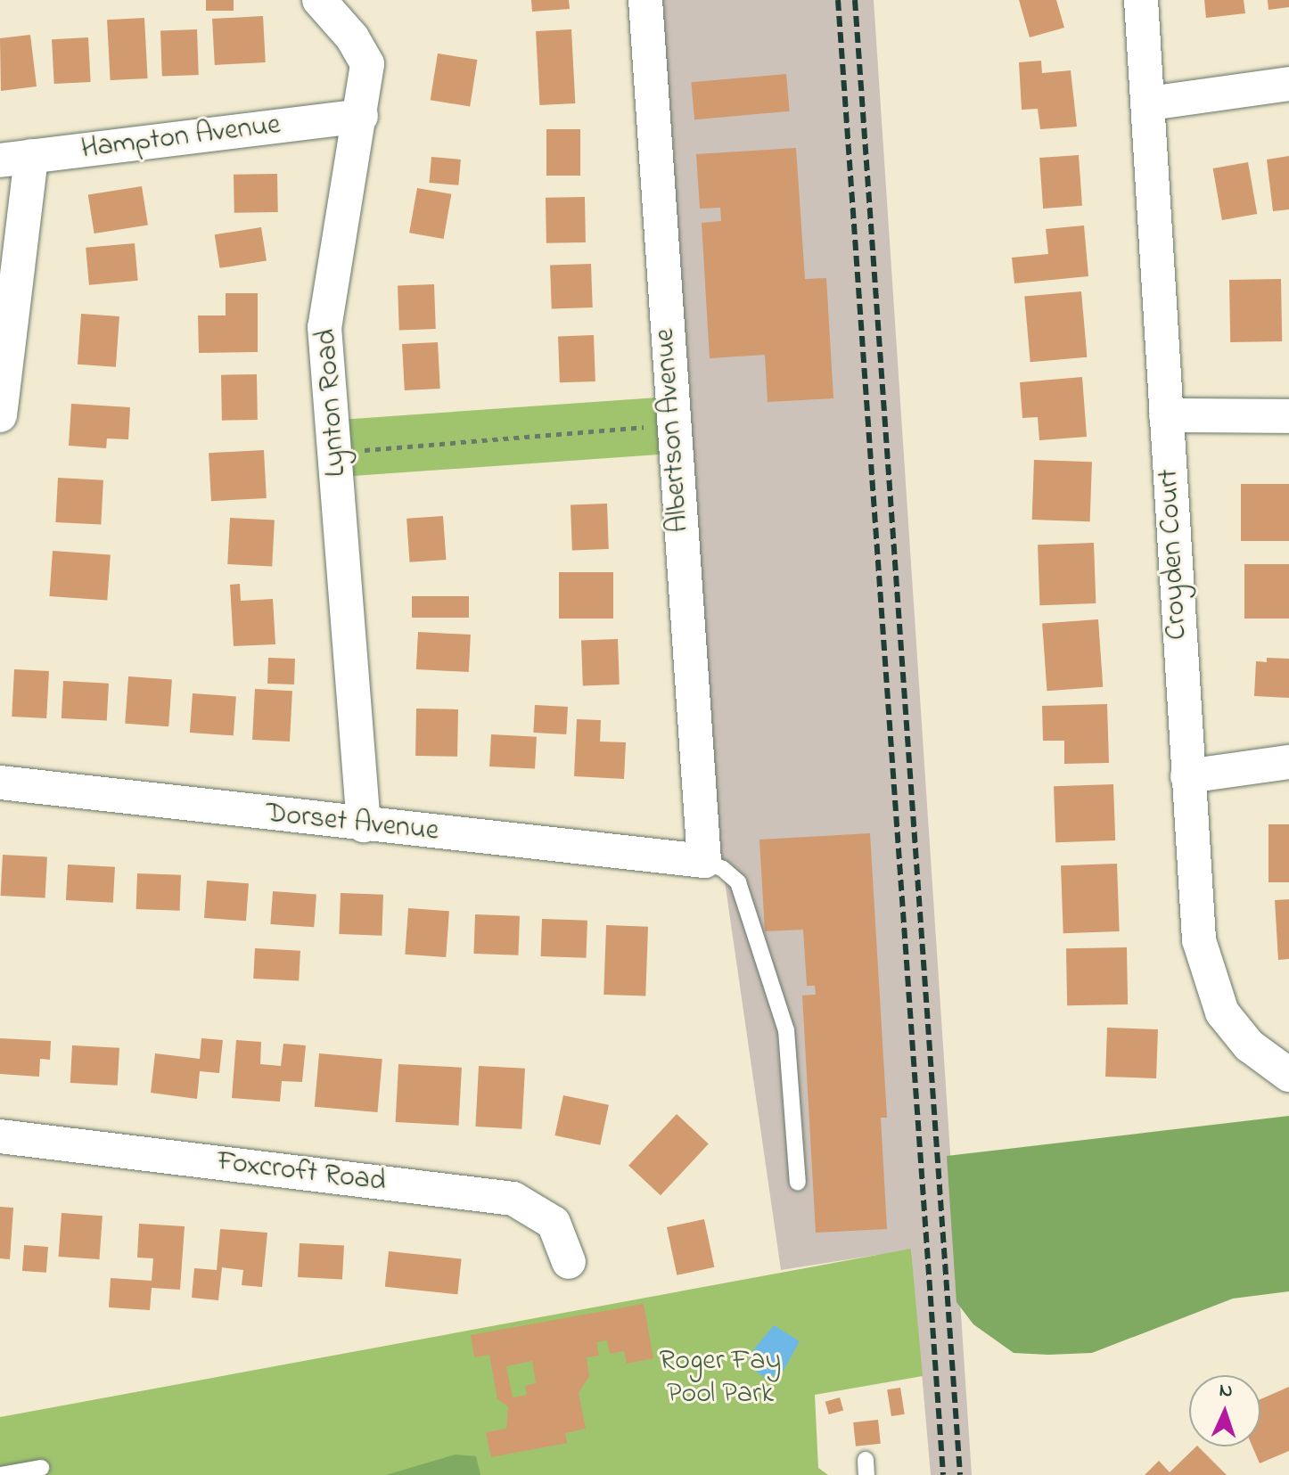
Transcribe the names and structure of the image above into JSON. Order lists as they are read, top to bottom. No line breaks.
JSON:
{"streets":{"street":["Hampton Avenue","Lynton Road","Albertson Avenue","Croyden Court","Dorset Avenue","Foxcroft Road"]},"crossings":[["Hampton Avenue","Lynton Road"],["Lynton Road","Dorset Avenue"],["Albertson Avenue","Dorset Avenue"]],"parks":["Roger Fay Pool Park"],"north":"top"}
